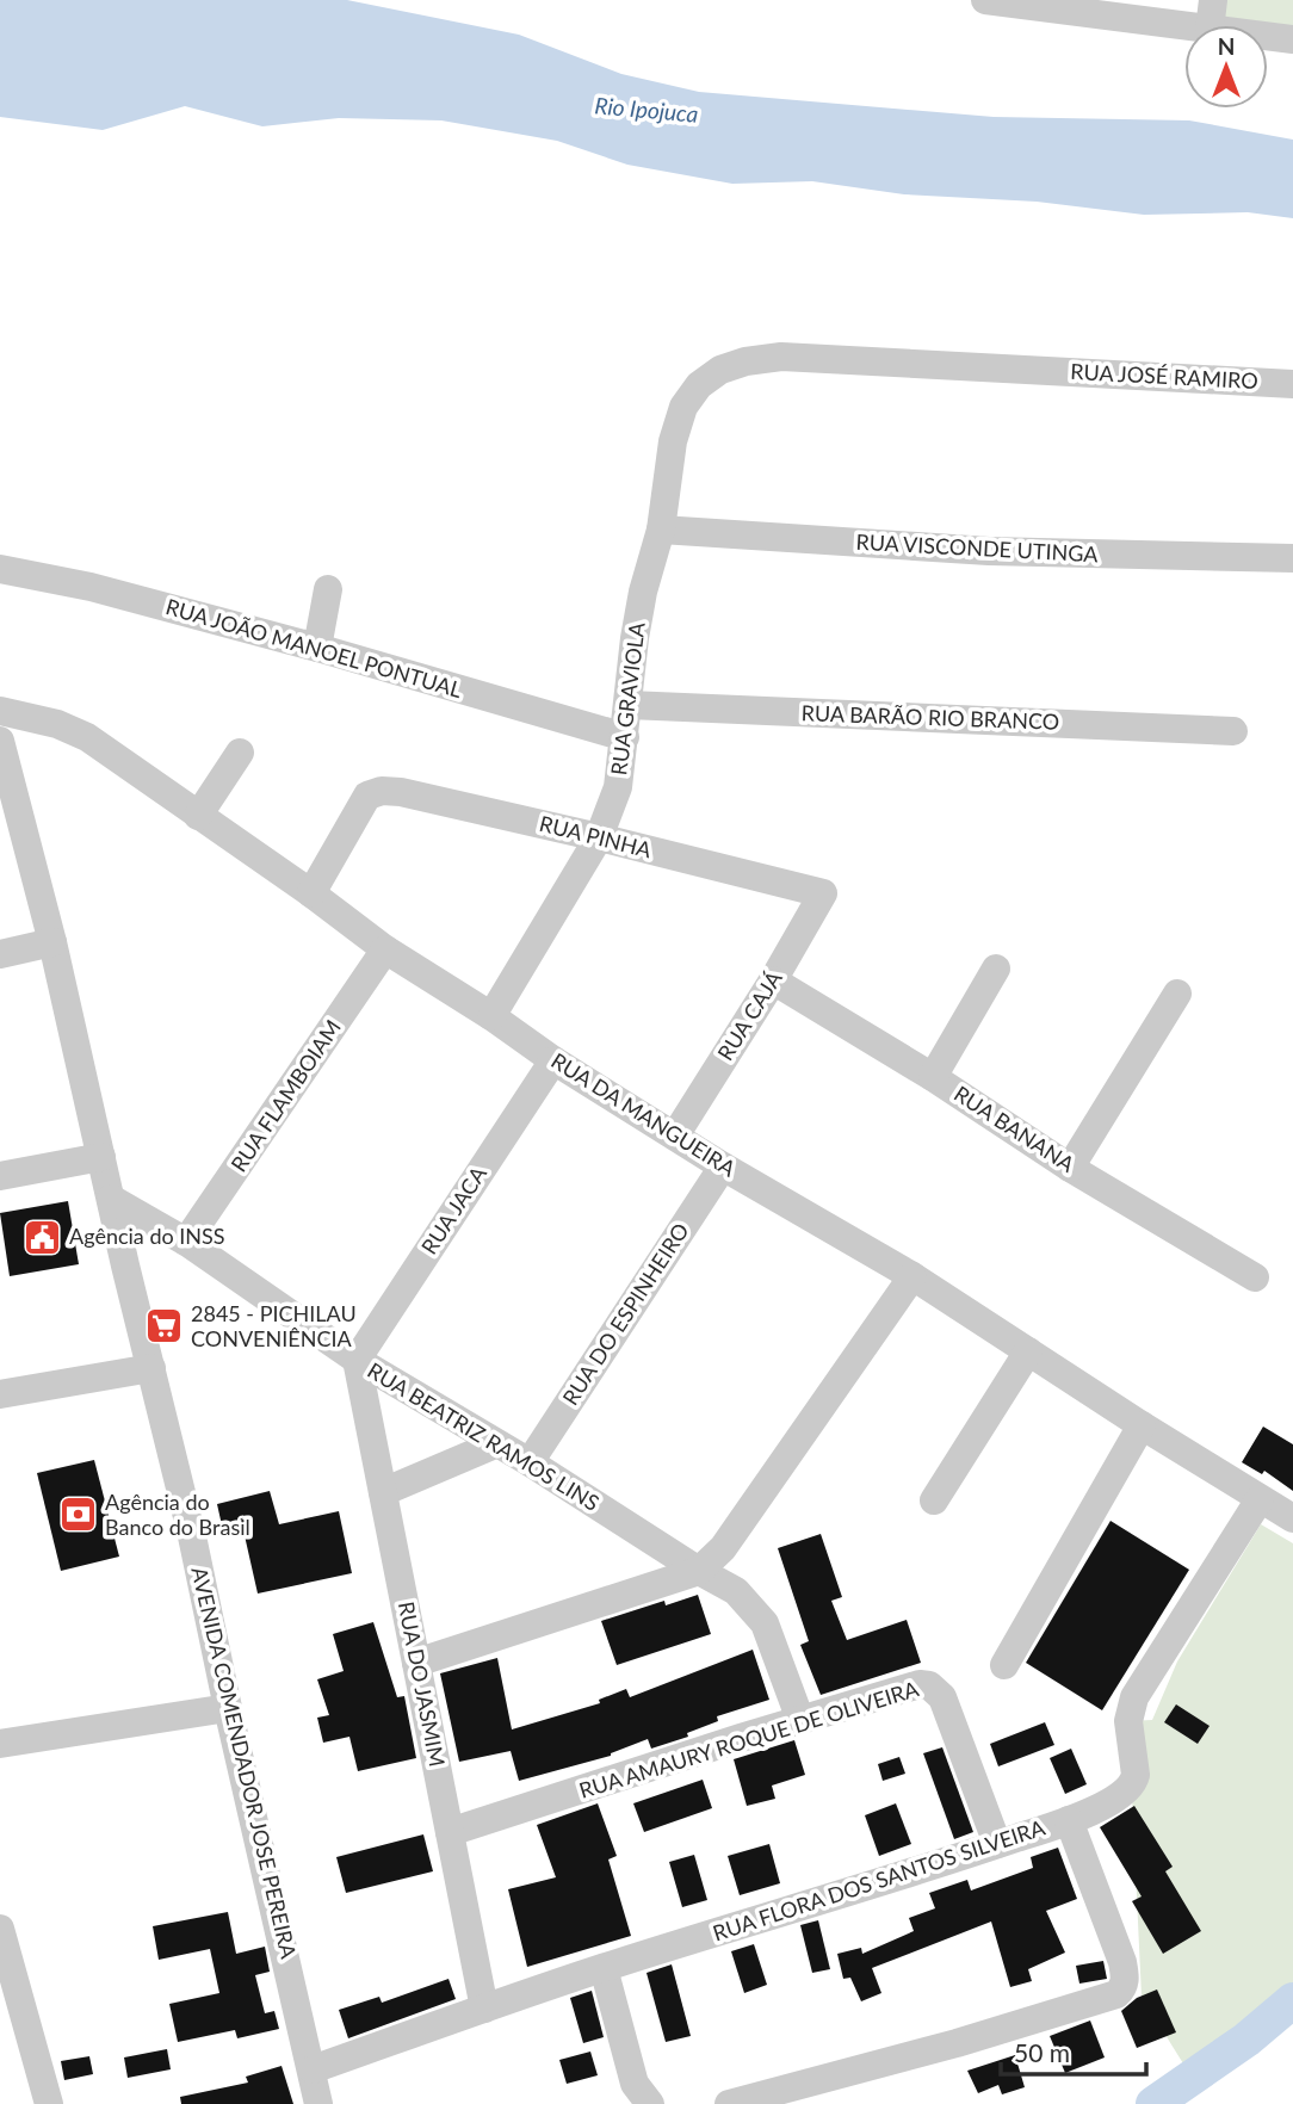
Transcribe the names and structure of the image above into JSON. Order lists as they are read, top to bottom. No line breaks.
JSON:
{"streets":{"street":["RUA JOSÉ RAMIRO","RUA VISCONDE UTINGA","RUA JOÃO MANOEL PONTUAL","RUA GRAVIOLA","RUA BARÃO RIO BRANCO","RUA PINHA","RUA CAJÁ","RUA FLAMBOIAM","RUA DA MANGUEIRA","RUA BANANA","RUA JACA","RUA DO ESPINHEIRO","RUA BEATRIZ RAMOS LINS","RUA DO JASMIM","RUA AMAURY ROQUE DE OLIVEIRA","AVENIDA COMENDADOR JOSE PEREIRA","RUA FLORA DOS SANTOS SILVEIRA"]},"crossings":[["RUA JOSÉ RAMIRO","RUA GRAVIOLA"],["RUA VISCONDE UTINGA","RUA GRAVIOLA"],["RUA JOÃO MANOEL PONTUAL","RUA GRAVIOLA"],["RUA GRAVIOLA","RUA BARÃO RIO BRANCO"],["RUA GRAVIOLA","RUA PINHA"],["RUA GRAVIOLA","RUA DA MANGUEIRA"],["RUA PINHA","RUA CAJÁ"],["RUA PINHA","RUA DA MANGUEIRA"],["RUA CAJÁ","RUA DA MANGUEIRA"],["RUA CAJÁ","RUA BANANA"],["RUA FLAMBOIAM","RUA DA MANGUEIRA"],["RUA FLAMBOIAM","RUA BEATRIZ RAMOS LINS"],["RUA DA MANGUEIRA","RUA JACA"],["RUA DA MANGUEIRA","RUA DO ESPINHEIRO"],["RUA DA MANGUEIRA","RUA FLORA DOS SANTOS SILVEIRA"],["RUA JACA","RUA BEATRIZ RAMOS LINS"],["RUA JACA","RUA DO JASMIM"],["RUA DO ESPINHEIRO","RUA BEATRIZ RAMOS LINS"],["RUA BEATRIZ RAMOS LINS","RUA DO JASMIM"],["RUA BEATRIZ RAMOS LINS","RUA AMAURY ROQUE DE OLIVEIRA"],["RUA BEATRIZ RAMOS LINS","AVENIDA COMENDADOR JOSE PEREIRA"],["RUA DO JASMIM","RUA AMAURY ROQUE DE OLIVEIRA"],["RUA DO JASMIM","RUA FLORA DOS SANTOS SILVEIRA"],["RUA AMAURY ROQUE DE OLIVEIRA","RUA FLORA DOS SANTOS SILVEIRA"],["AVENIDA COMENDADOR JOSE PEREIRA","RUA FLORA DOS SANTOS SILVEIRA"]],"water":["Rio Ipojuca"],"places":{"public building":["Agência do INSS"],"supermarket":["2845 - PICHILAU CONVENIÊNCIA"],"bank":["Agência do Banco do Brasil"]},"scale_bar":"50 m","north":"top"}
